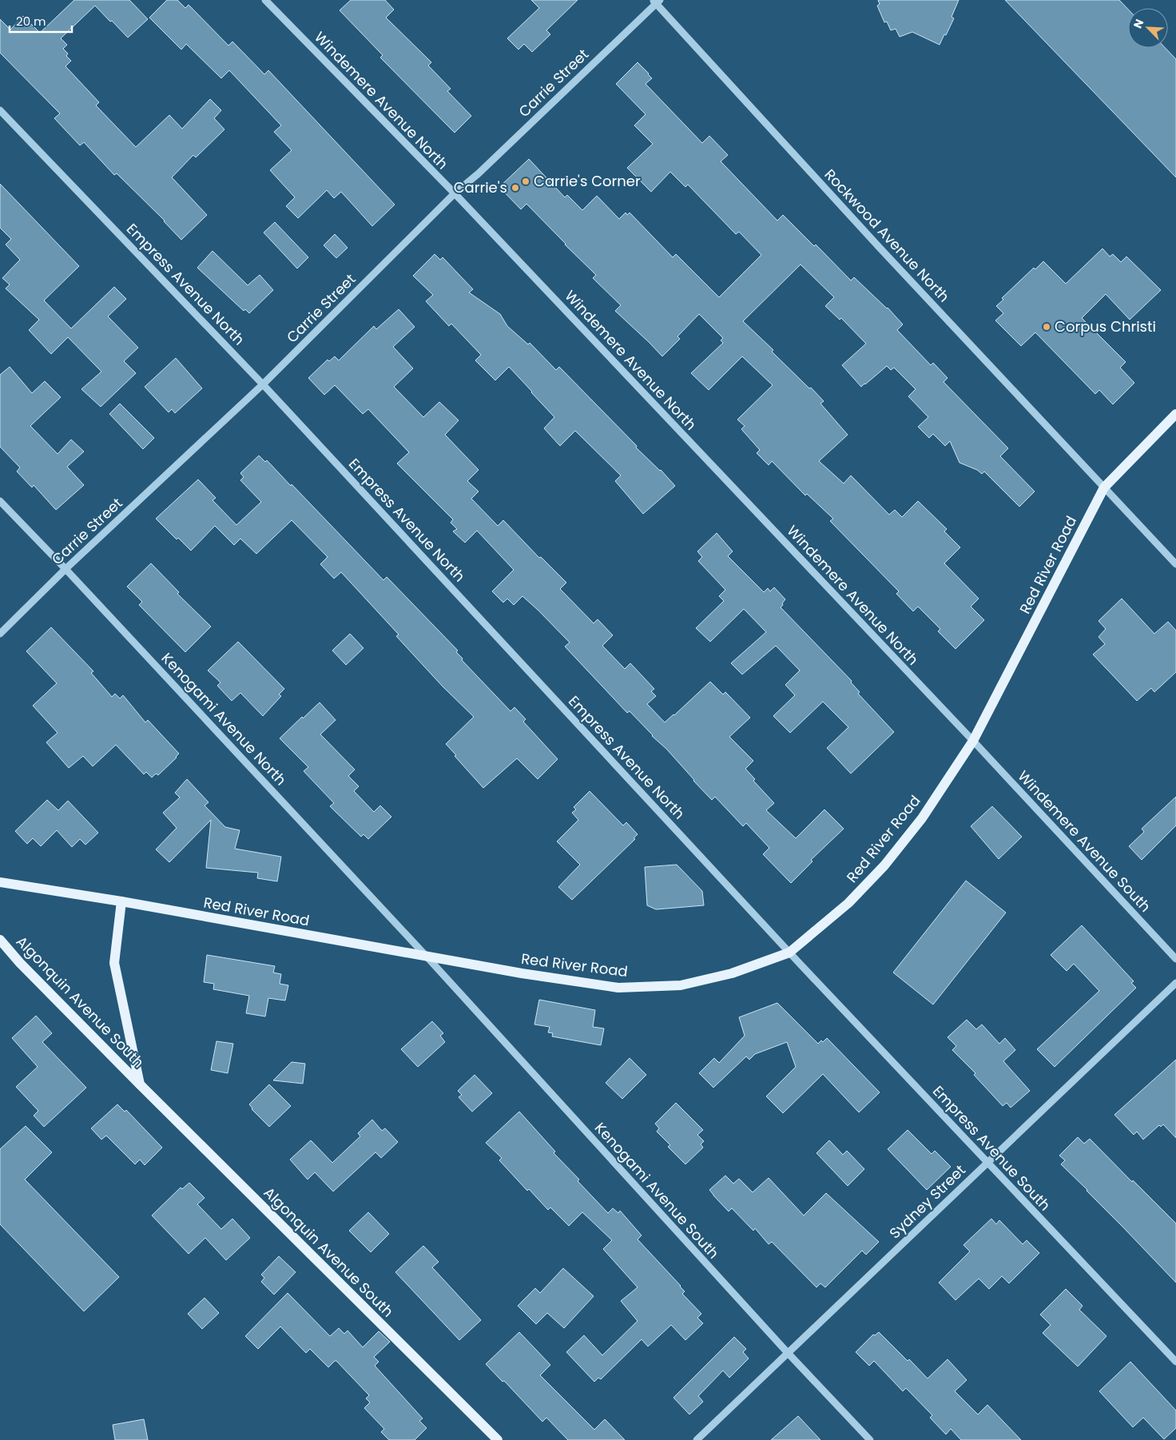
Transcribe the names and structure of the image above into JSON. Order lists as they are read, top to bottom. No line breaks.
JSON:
{"streets":{"main road":["Red River Road","Algonquin Avenue South"],"street":["Carrie Street","Windemere Avenue North","Rockwood Avenue North","Empress Avenue North","Kenogami Avenue North","Windemere Avenue South","Empress Avenue South","Kenogami Avenue South","Sydney Street"]},"crossings":[["Carrie Street","Windemere Avenue North"],["Carrie Street","Rockwood Avenue North"],["Carrie Street","Empress Avenue North"],["Carrie Street","Kenogami Avenue North"],["Windemere Avenue North","Red River Road"],["Windemere Avenue North","Windemere Avenue South"],["Rockwood Avenue North","Red River Road"],["Empress Avenue North","Red River Road"],["Empress Avenue North","Empress Avenue South"],["Red River Road","Kenogami Avenue North"],["Red River Road","Windemere Avenue South"],["Red River Road","Algonquin Avenue South"],["Red River Road","Empress Avenue South"],["Red River Road","Kenogami Avenue South"],["Kenogami Avenue North","Kenogami Avenue South"],["Empress Avenue South","Sydney Street"],["Kenogami Avenue South","Sydney Street"]],"places":["Carrie's Corner","Carrie's","Corpus Christi"],"scale_bar":"20 m","north":"top left"}
